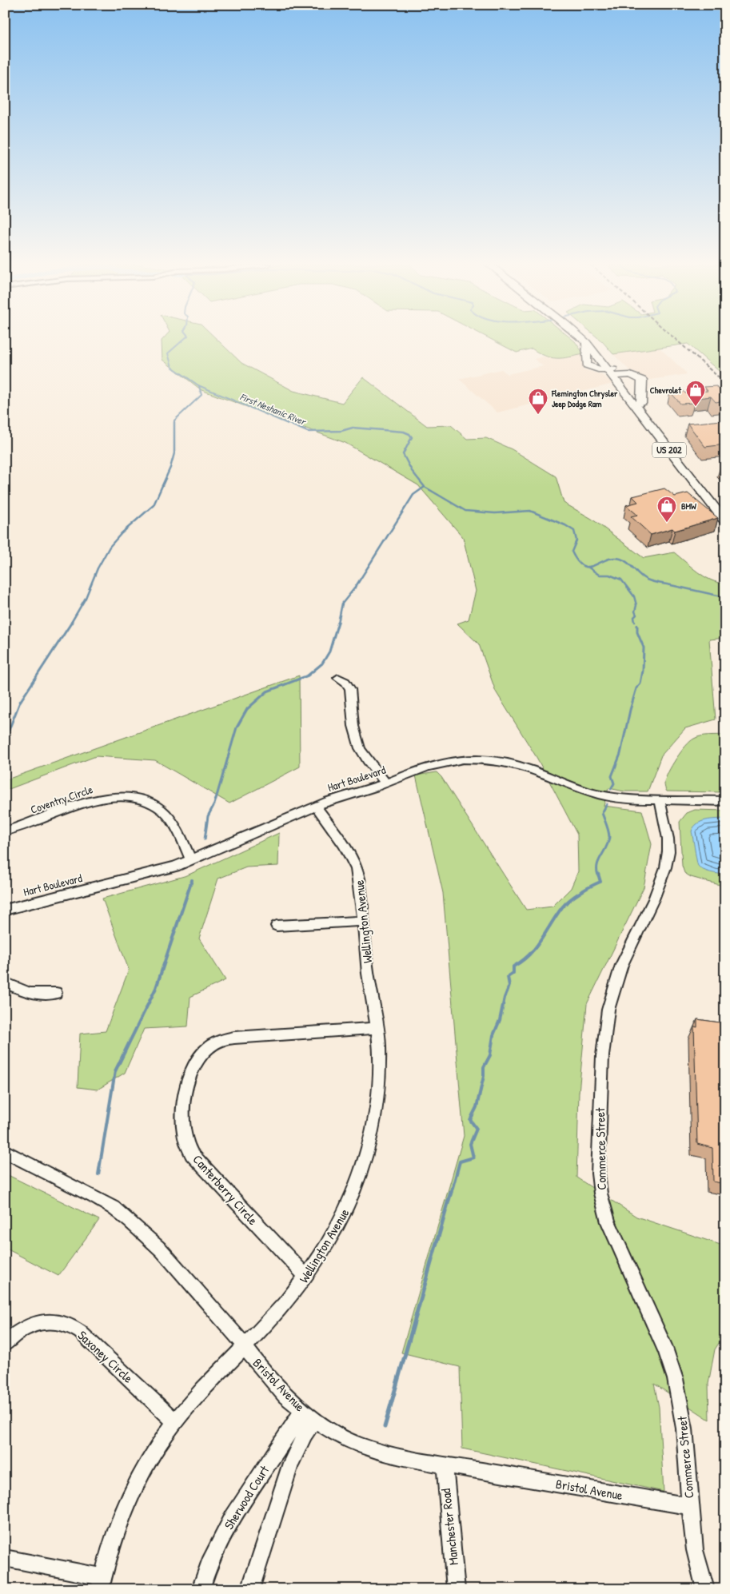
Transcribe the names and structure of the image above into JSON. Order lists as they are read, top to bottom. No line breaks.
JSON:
{"streets":{"highway":["US 202"],"street":["Hart Boulevard","Coventry Circle","Wellington Avenue","Commerce Street","Canterberry Circle","Saxoney Circle","Bristol Avenue","Sherwood Court","Manchester Road"]},"crossings":[["Hart Boulevard","Coventry Circle"],["Hart Boulevard","Wellington Avenue"],["Hart Boulevard","Commerce Street"],["Wellington Avenue","Canterberry Circle"],["Wellington Avenue","Saxoney Circle"],["Wellington Avenue","Bristol Avenue"],["Commerce Street","Bristol Avenue"],["Bristol Avenue","Sherwood Court"],["Bristol Avenue","Manchester Road"]],"water":["First Neshanic River"],"places":{"shop":["Chevrolet","Flemington Chrysler Jeep Dodge Ram","BMW"]}}
